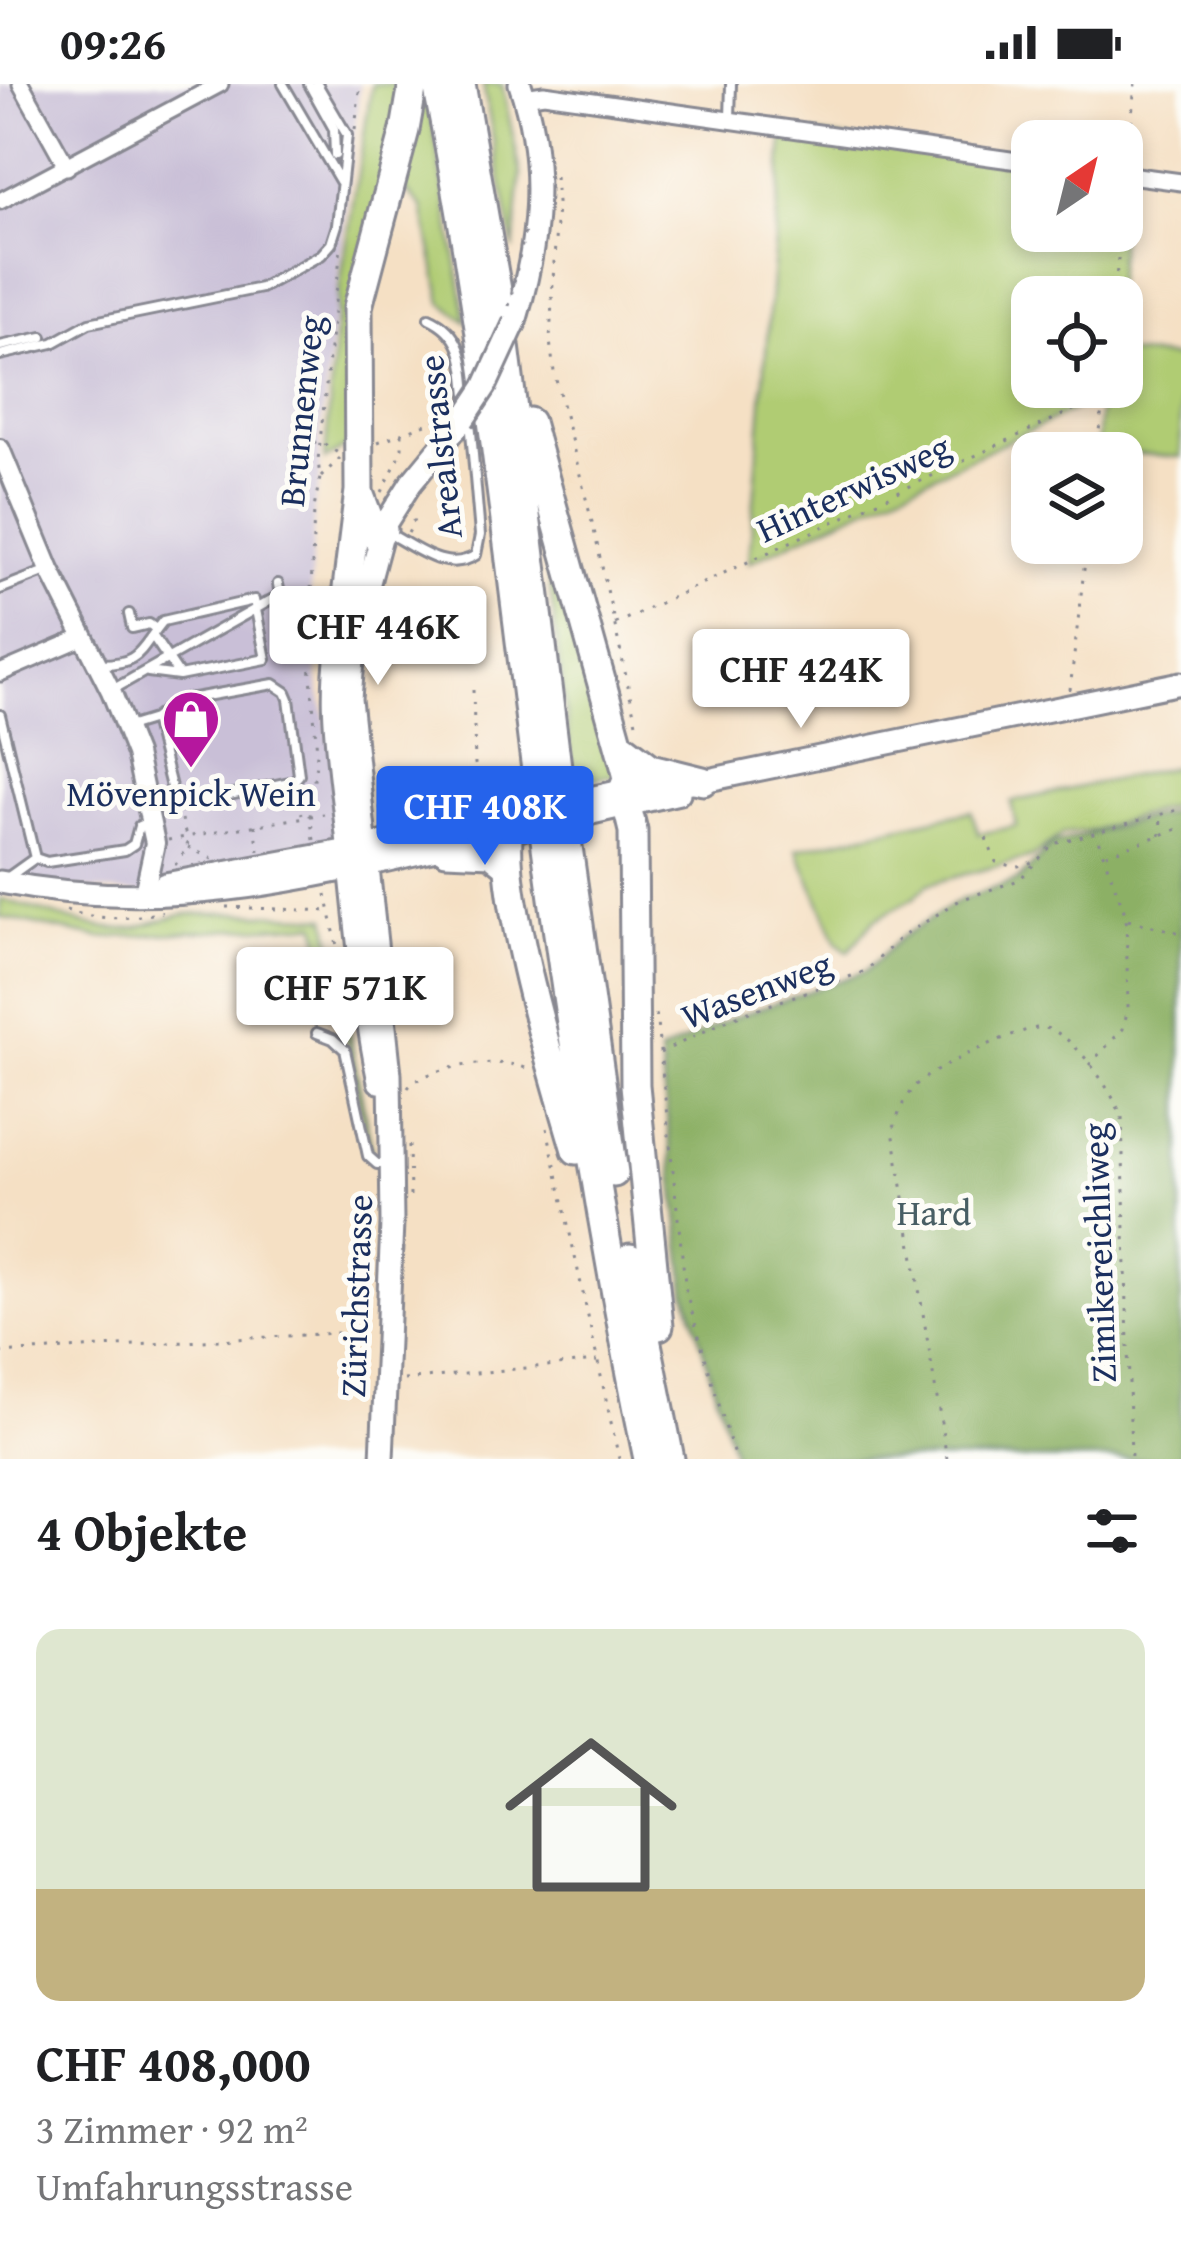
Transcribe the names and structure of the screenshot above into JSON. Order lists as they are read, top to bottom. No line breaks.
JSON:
{"streets":{"main road":["Zürichstrasse"],"lane":["Arealstrasse"],"path":["Brunnenweg","Hinterwisweg","Wasenweg","Zimikereichliweg"]},"parks":["Hard"],"places":{"shop":["Mövenpick Wein"]},"north":"top right","page":{"status":"09:26","price":["CHF 446K","CHF 424K","CHF 408K","CHF 571K"],"heading":"4 Objekte","list":[{"name":"CHF 408,000","note":"3 Zimmer · 92 m² · Umfahrungsstrasse"}]}}
